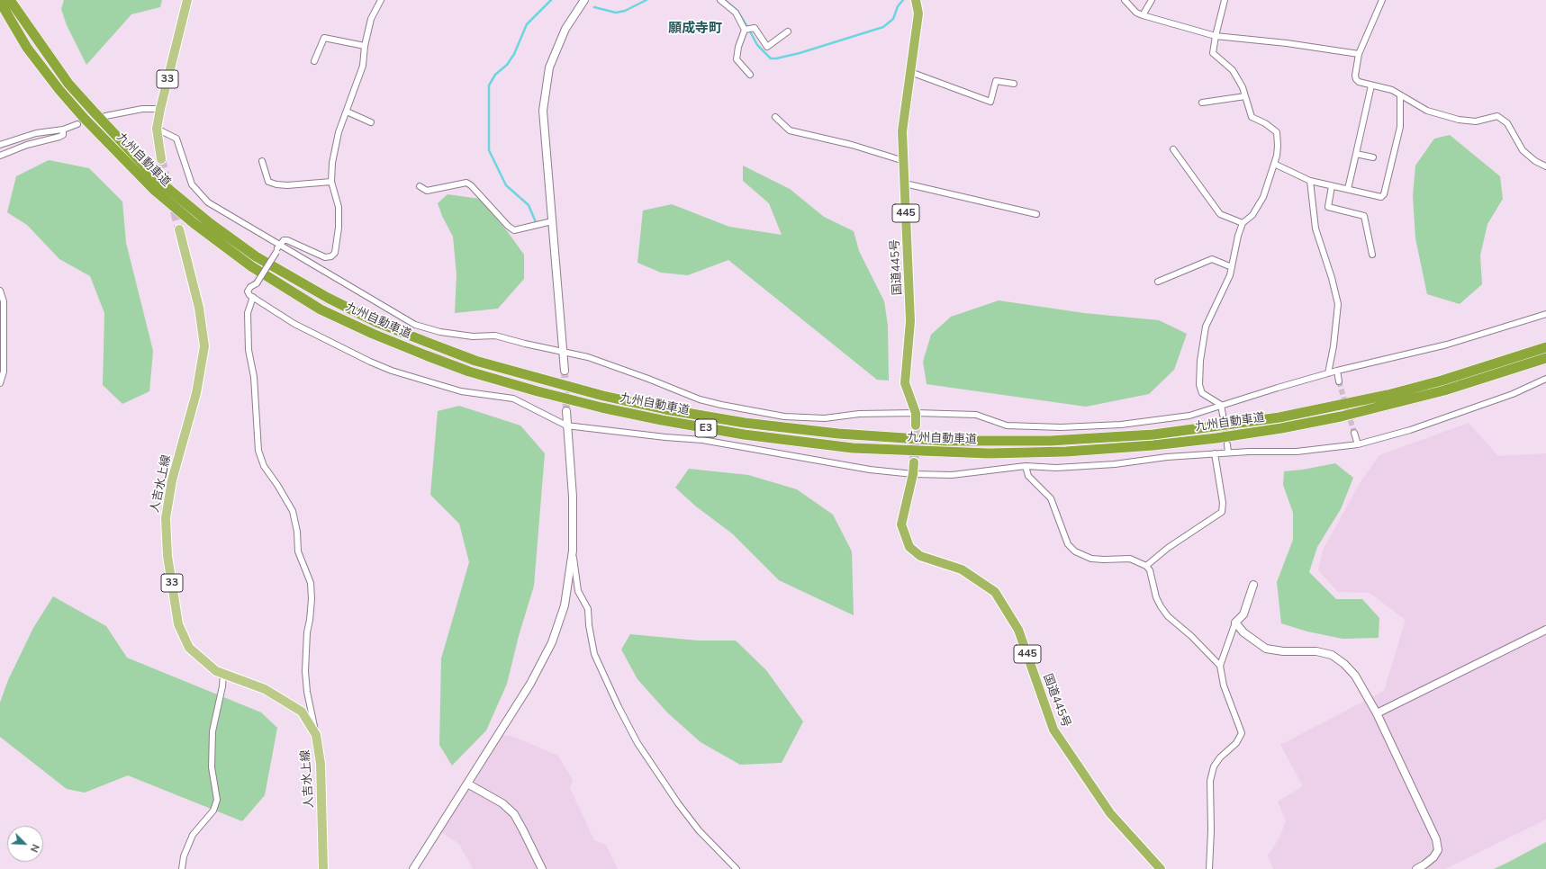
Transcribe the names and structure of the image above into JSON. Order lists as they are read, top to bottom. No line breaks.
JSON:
{"streets":{"highway":["九州自動車道","445","国道445号","E3"],"main road":["33","人吉水上線"]},"districts":["願成寺町"],"north":"bottom right"}
